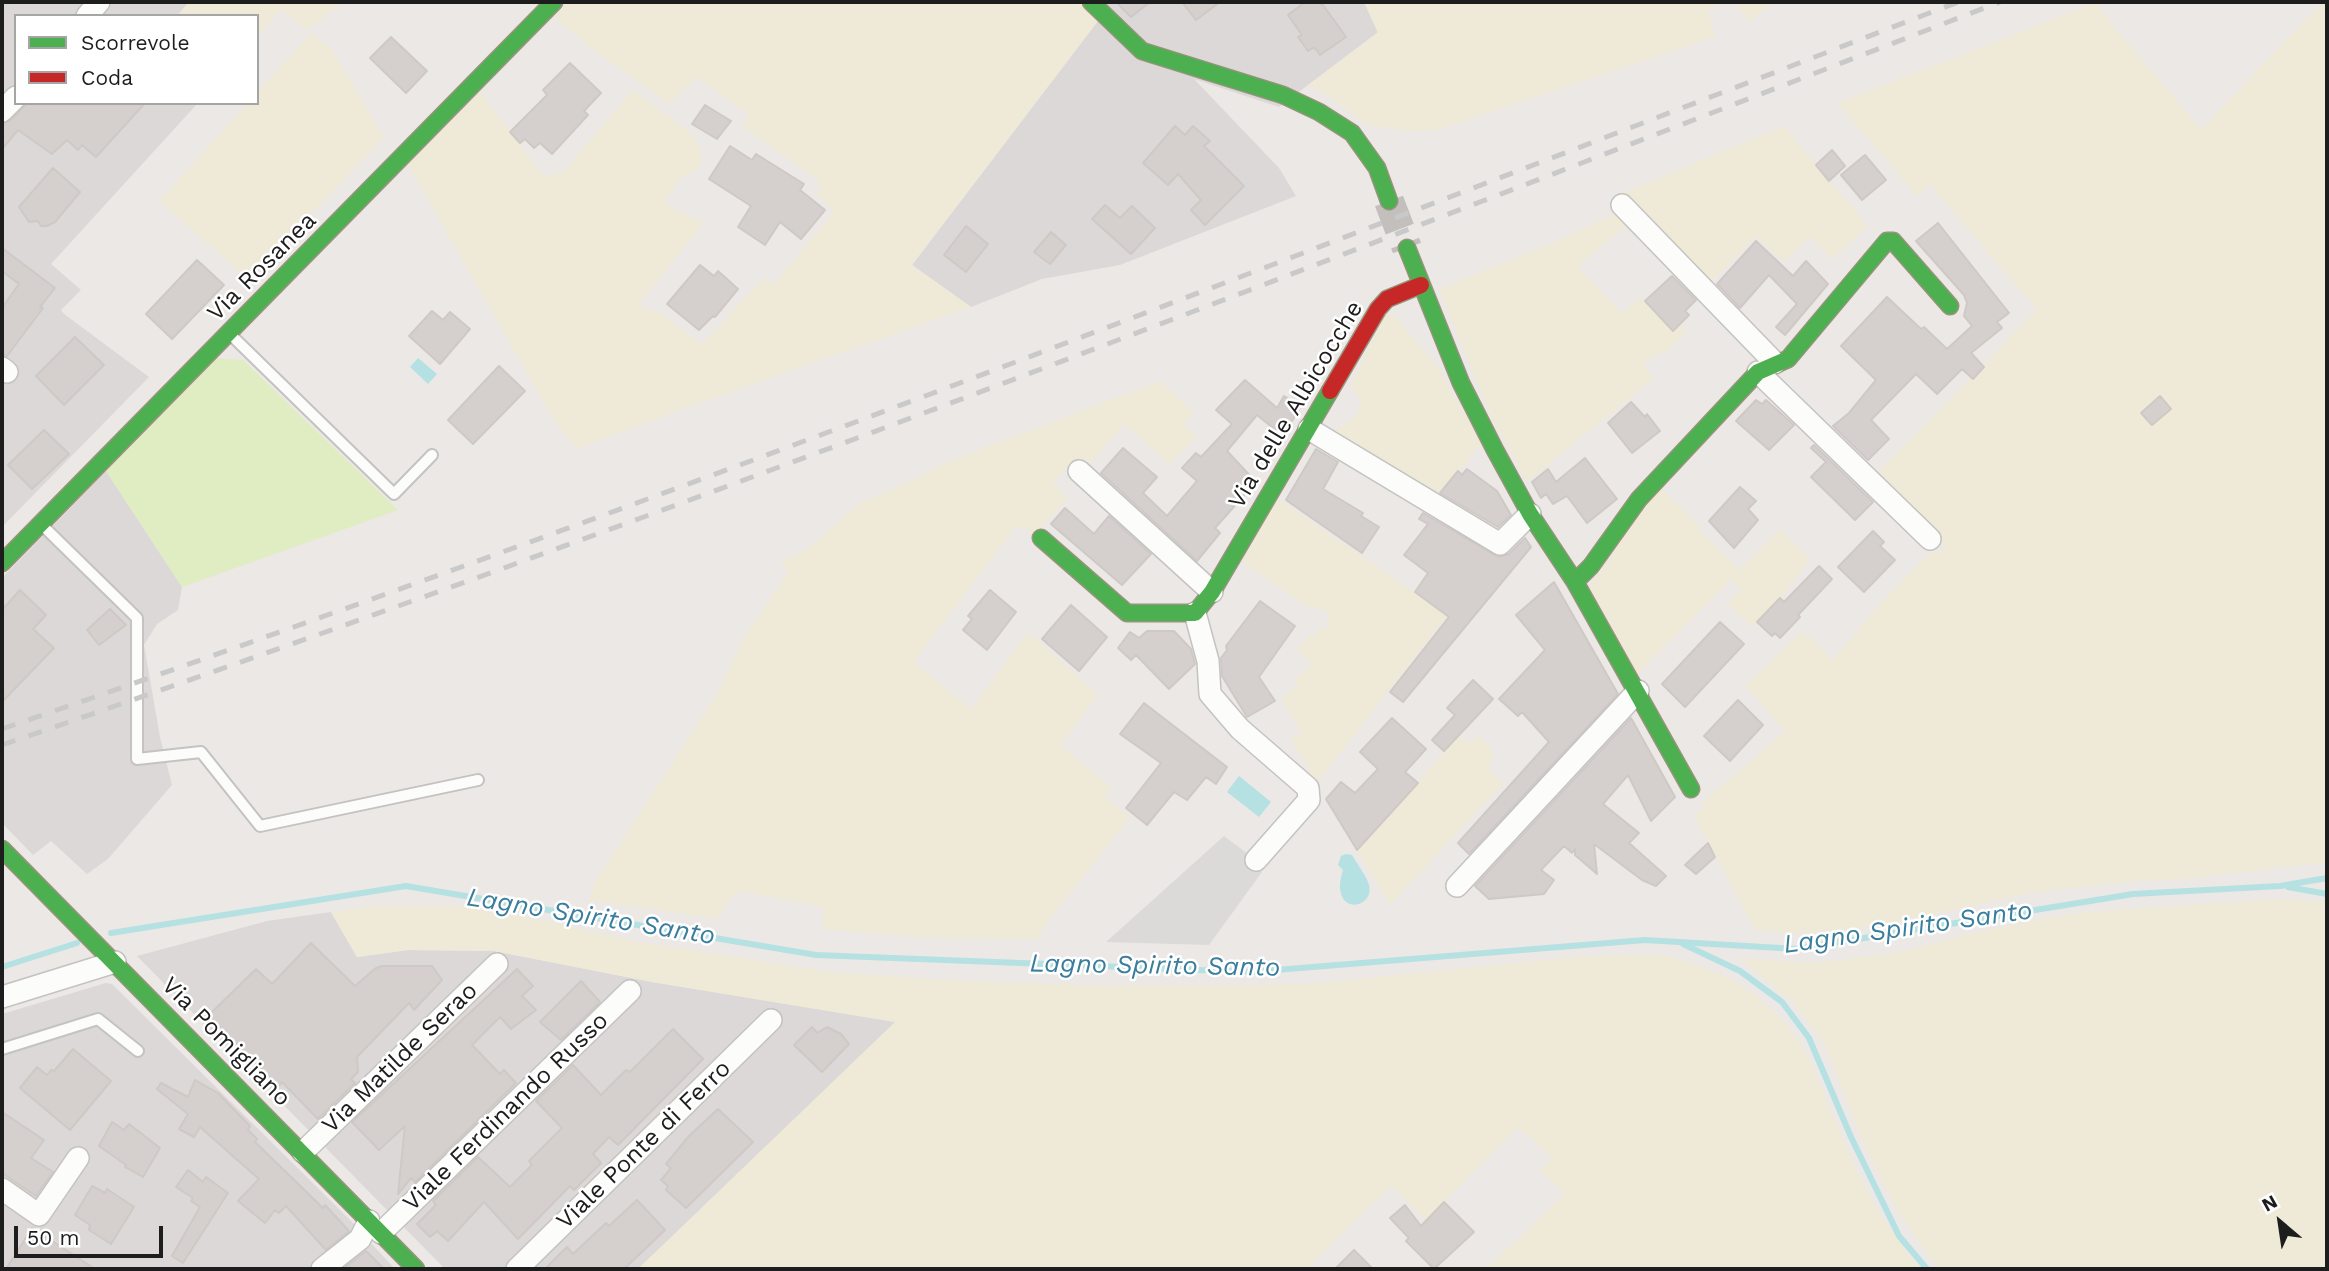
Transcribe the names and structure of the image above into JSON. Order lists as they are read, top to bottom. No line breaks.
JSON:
{"streets":{"street":["Via Rosanea","Via delle Albicocche","Via Pomigliano","Via Matilde Serao","Viale Ferdinando Russo","Viale Ponte di Ferro"]},"crossings":[["Via Pomigliano","Via Matilde Serao"],["Via Pomigliano","Viale Ferdinando Russo"]],"water":["Lagno Spirito Santo"],"legend":["Scorrevole","Coda"],"scale_bar":"50 m","north":"top left"}
